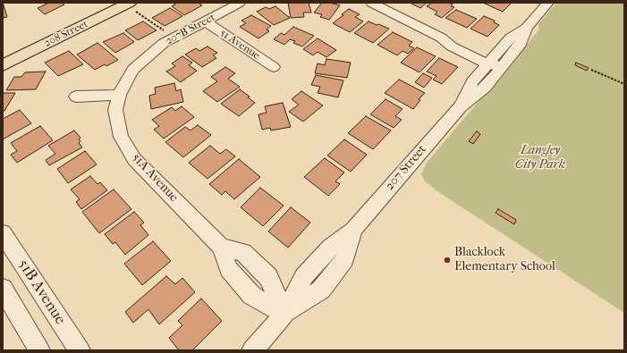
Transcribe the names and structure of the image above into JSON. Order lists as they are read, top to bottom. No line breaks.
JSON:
{"streets":{"main road":["208 Street"],"street":["207B Street","51 Avenue","207 Street","51A Avenue","51B Avenue"]},"crossings":[["207B Street","51 Avenue"],["207B Street","51A Avenue"],["207 Street","51A Avenue"]],"parks":["Langley City Park"],"places":["Blacklock Elementary School"]}
